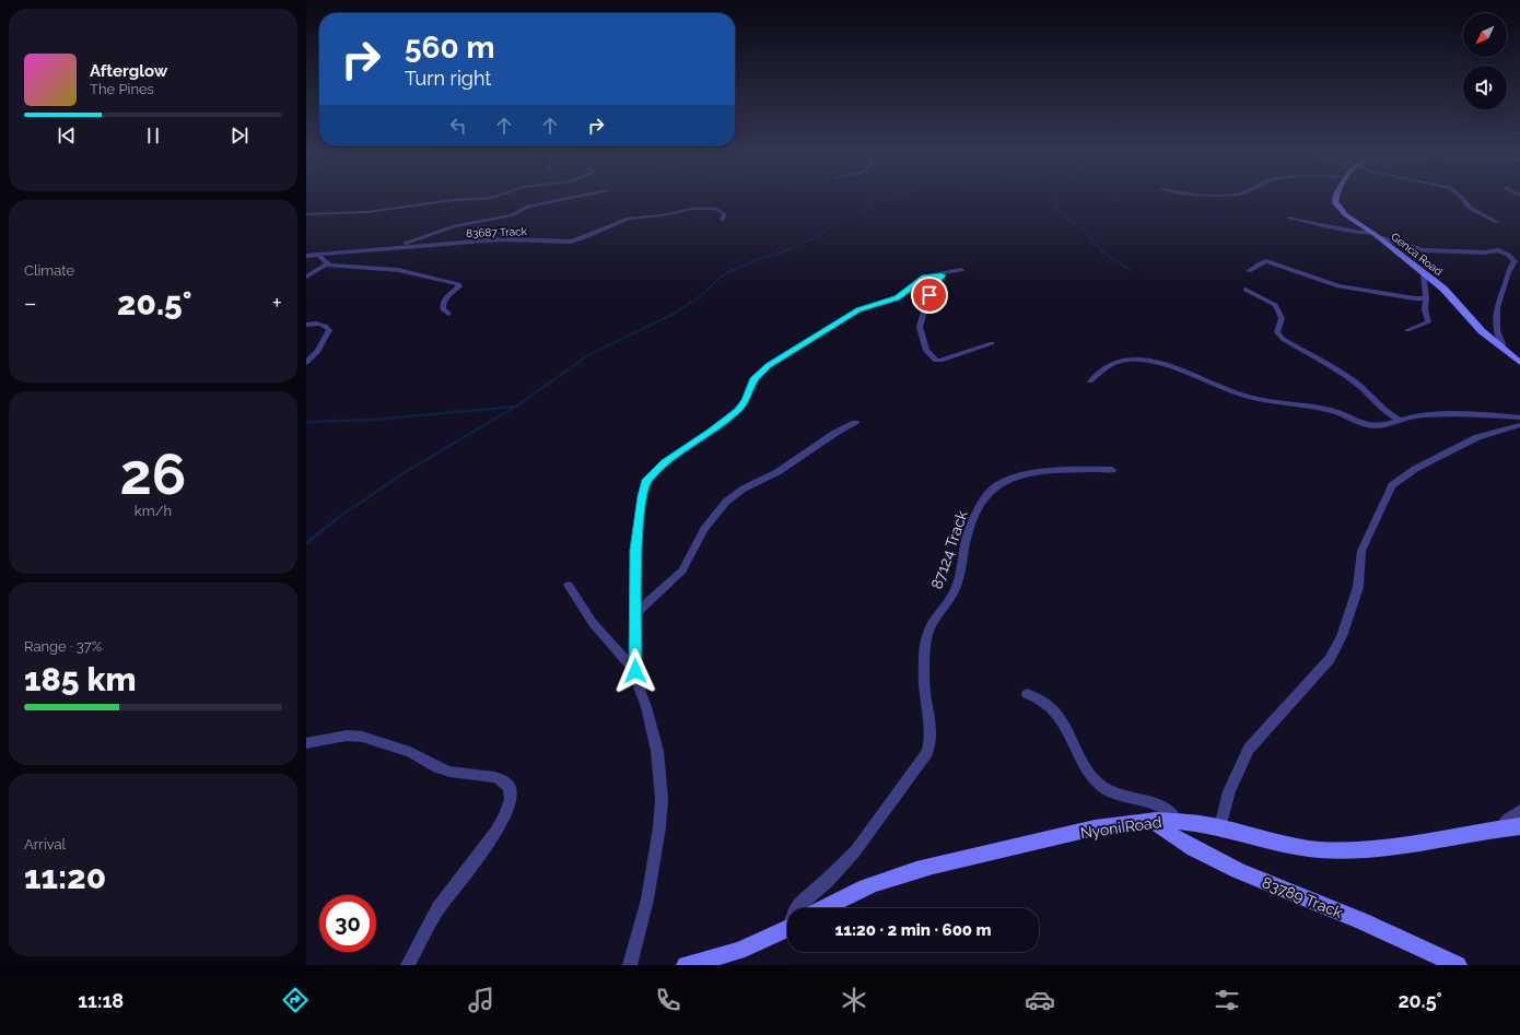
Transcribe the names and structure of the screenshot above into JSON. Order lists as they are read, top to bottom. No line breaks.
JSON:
{"streets":{"street":["83687 Track","Genca Road","87124 Track","Nyoni Road","83789 Track"]},"crossings":[["Nyoni Road","83789 Track"]],"north":"bottom left","page":{"turn":["560 m","Turn right"],"song":["Afterglow","The Pines"],"tile":["Climate",["26","km/h"],["Range · 37%","185 km"],["Arrival","11:20"]],"heat":["−","20.5°","+"],"limit":"30","trip":"11:20 · 2 min · 600 m","tabs":["11:18","20.5°"]}}
